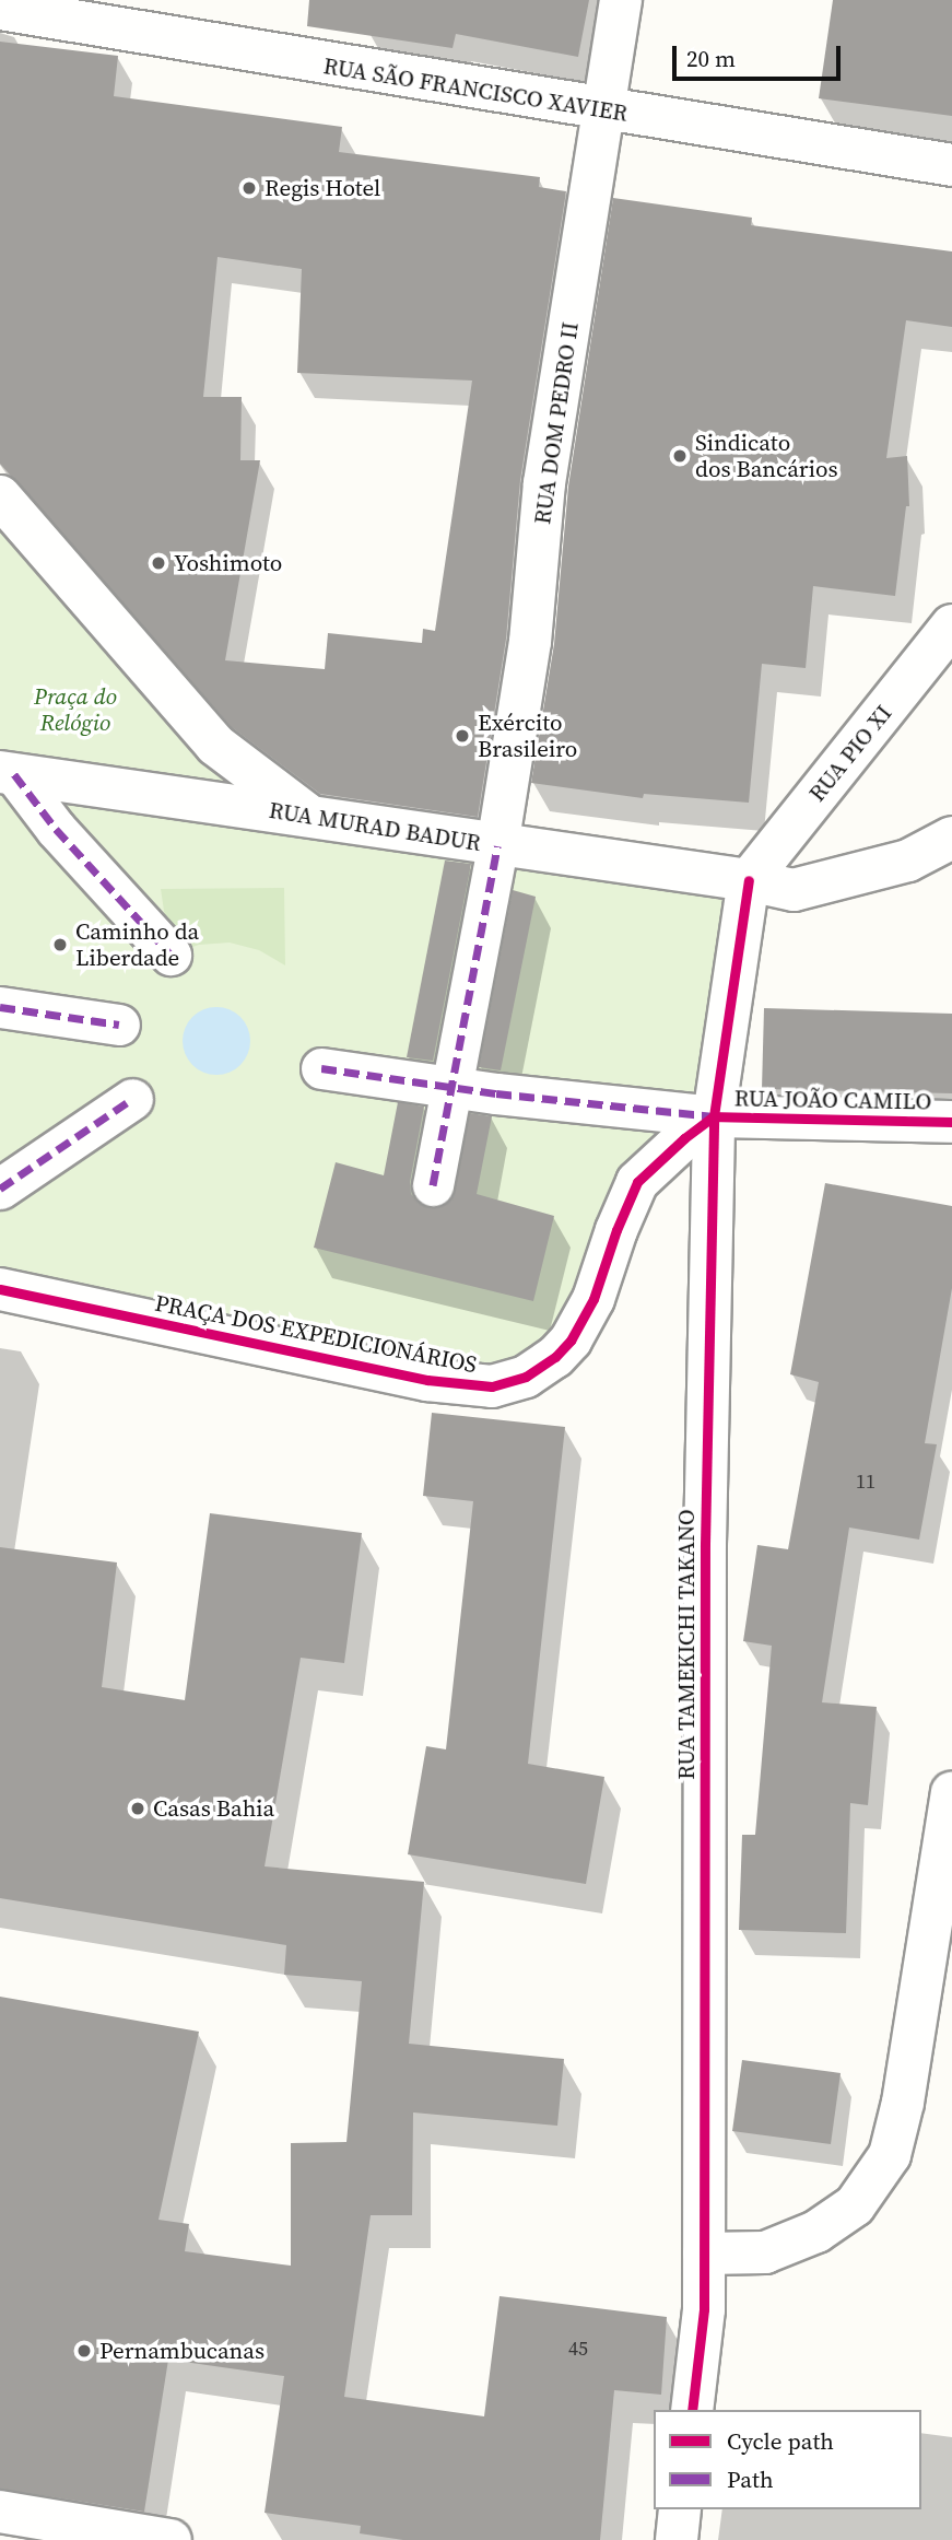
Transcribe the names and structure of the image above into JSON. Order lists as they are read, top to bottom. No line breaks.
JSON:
{"streets":{"street":["RUA SÃO FRANCISCO XAVIER","RUA DOM PEDRO II","RUA PIO XI","RUA MURAD BADUR","RUA JOÃO CAMILO","PRAÇA DOS EXPEDICIONÁRIOS","RUA TAMEKICHI TAKANO"]},"crossings":[["RUA SÃO FRANCISCO XAVIER","RUA DOM PEDRO II"],["RUA DOM PEDRO II","RUA MURAD BADUR"],["RUA PIO XI","RUA MURAD BADUR"],["RUA PIO XI","RUA TAMEKICHI TAKANO"],["RUA MURAD BADUR","RUA TAMEKICHI TAKANO"],["RUA JOÃO CAMILO","PRAÇA DOS EXPEDICIONÁRIOS"],["RUA JOÃO CAMILO","RUA TAMEKICHI TAKANO"],["PRAÇA DOS EXPEDICIONÁRIOS","RUA TAMEKICHI TAKANO"]],"parks":["Praça do Relógio"],"places":["Regis Hotel","Sindicato dos Bancários","Yoshimoto","Exército Brasileiro","Caminho da Liberdade","Casas Bahia","Pernambucanas"],"house_numbers":["11","45"],"legend":["Cycle path","Path"],"scale_bar":"20 m"}
